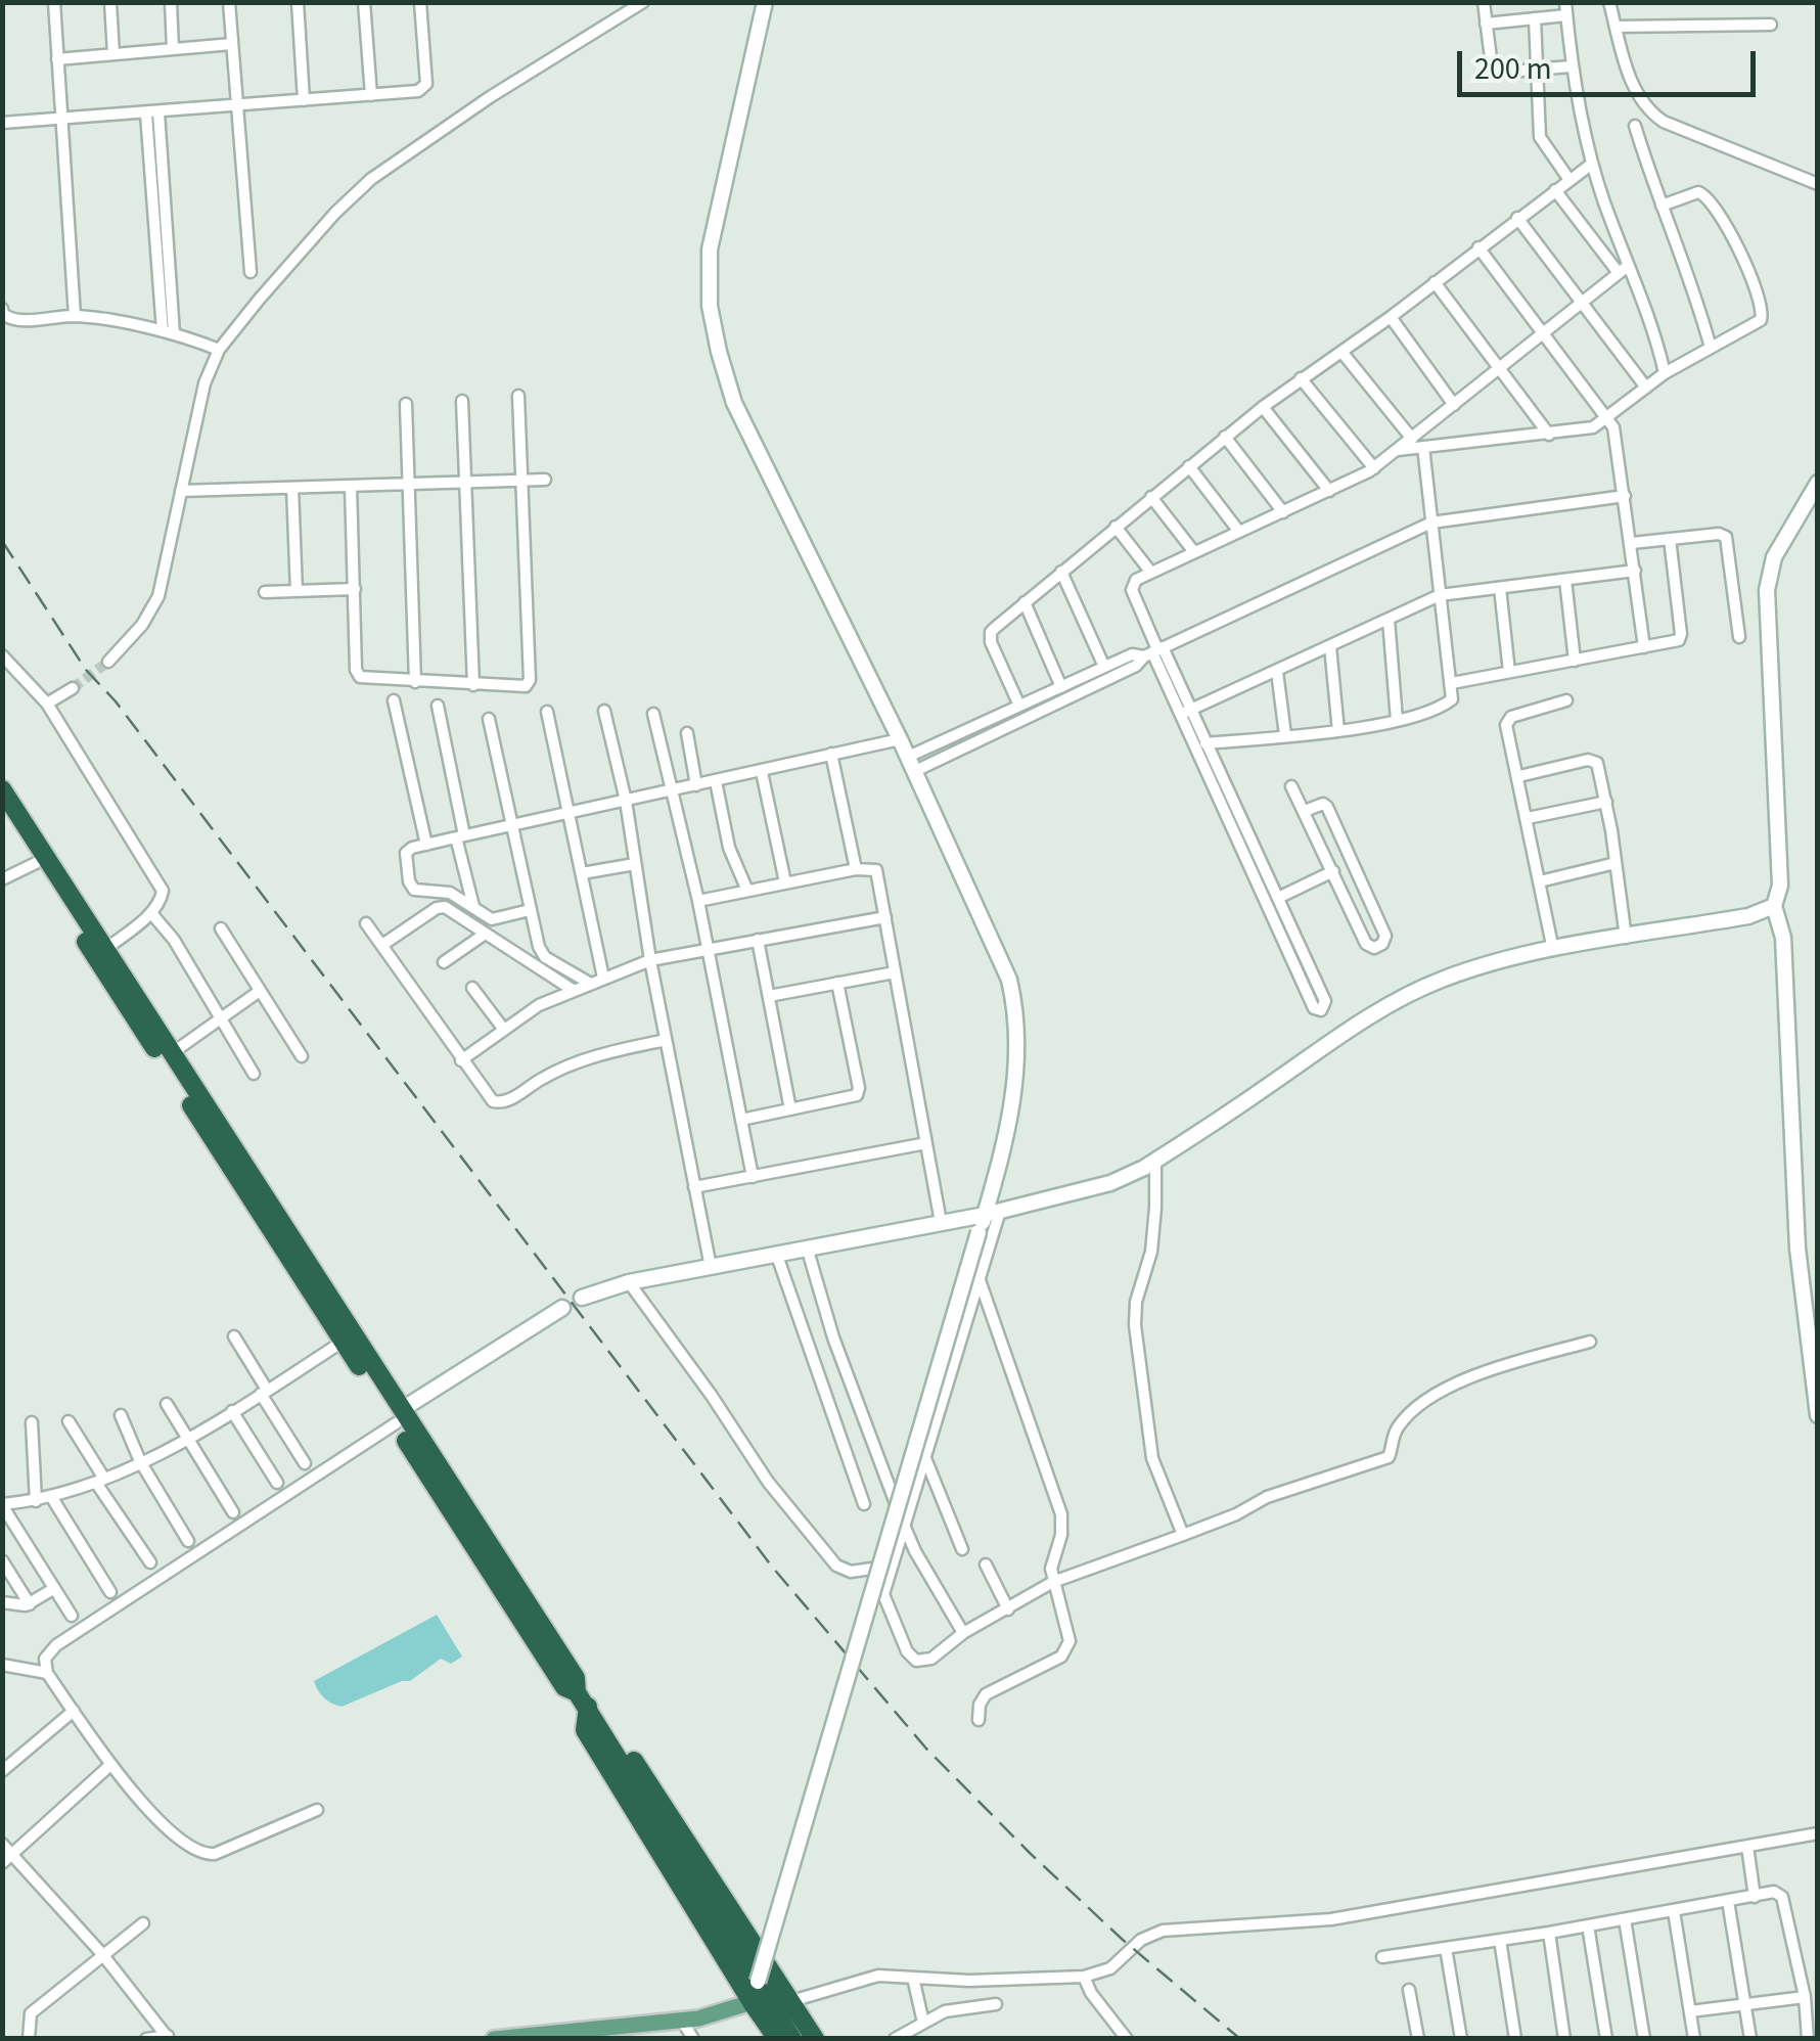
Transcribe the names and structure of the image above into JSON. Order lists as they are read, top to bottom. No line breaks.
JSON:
{"scale_bar":"200 m"}
